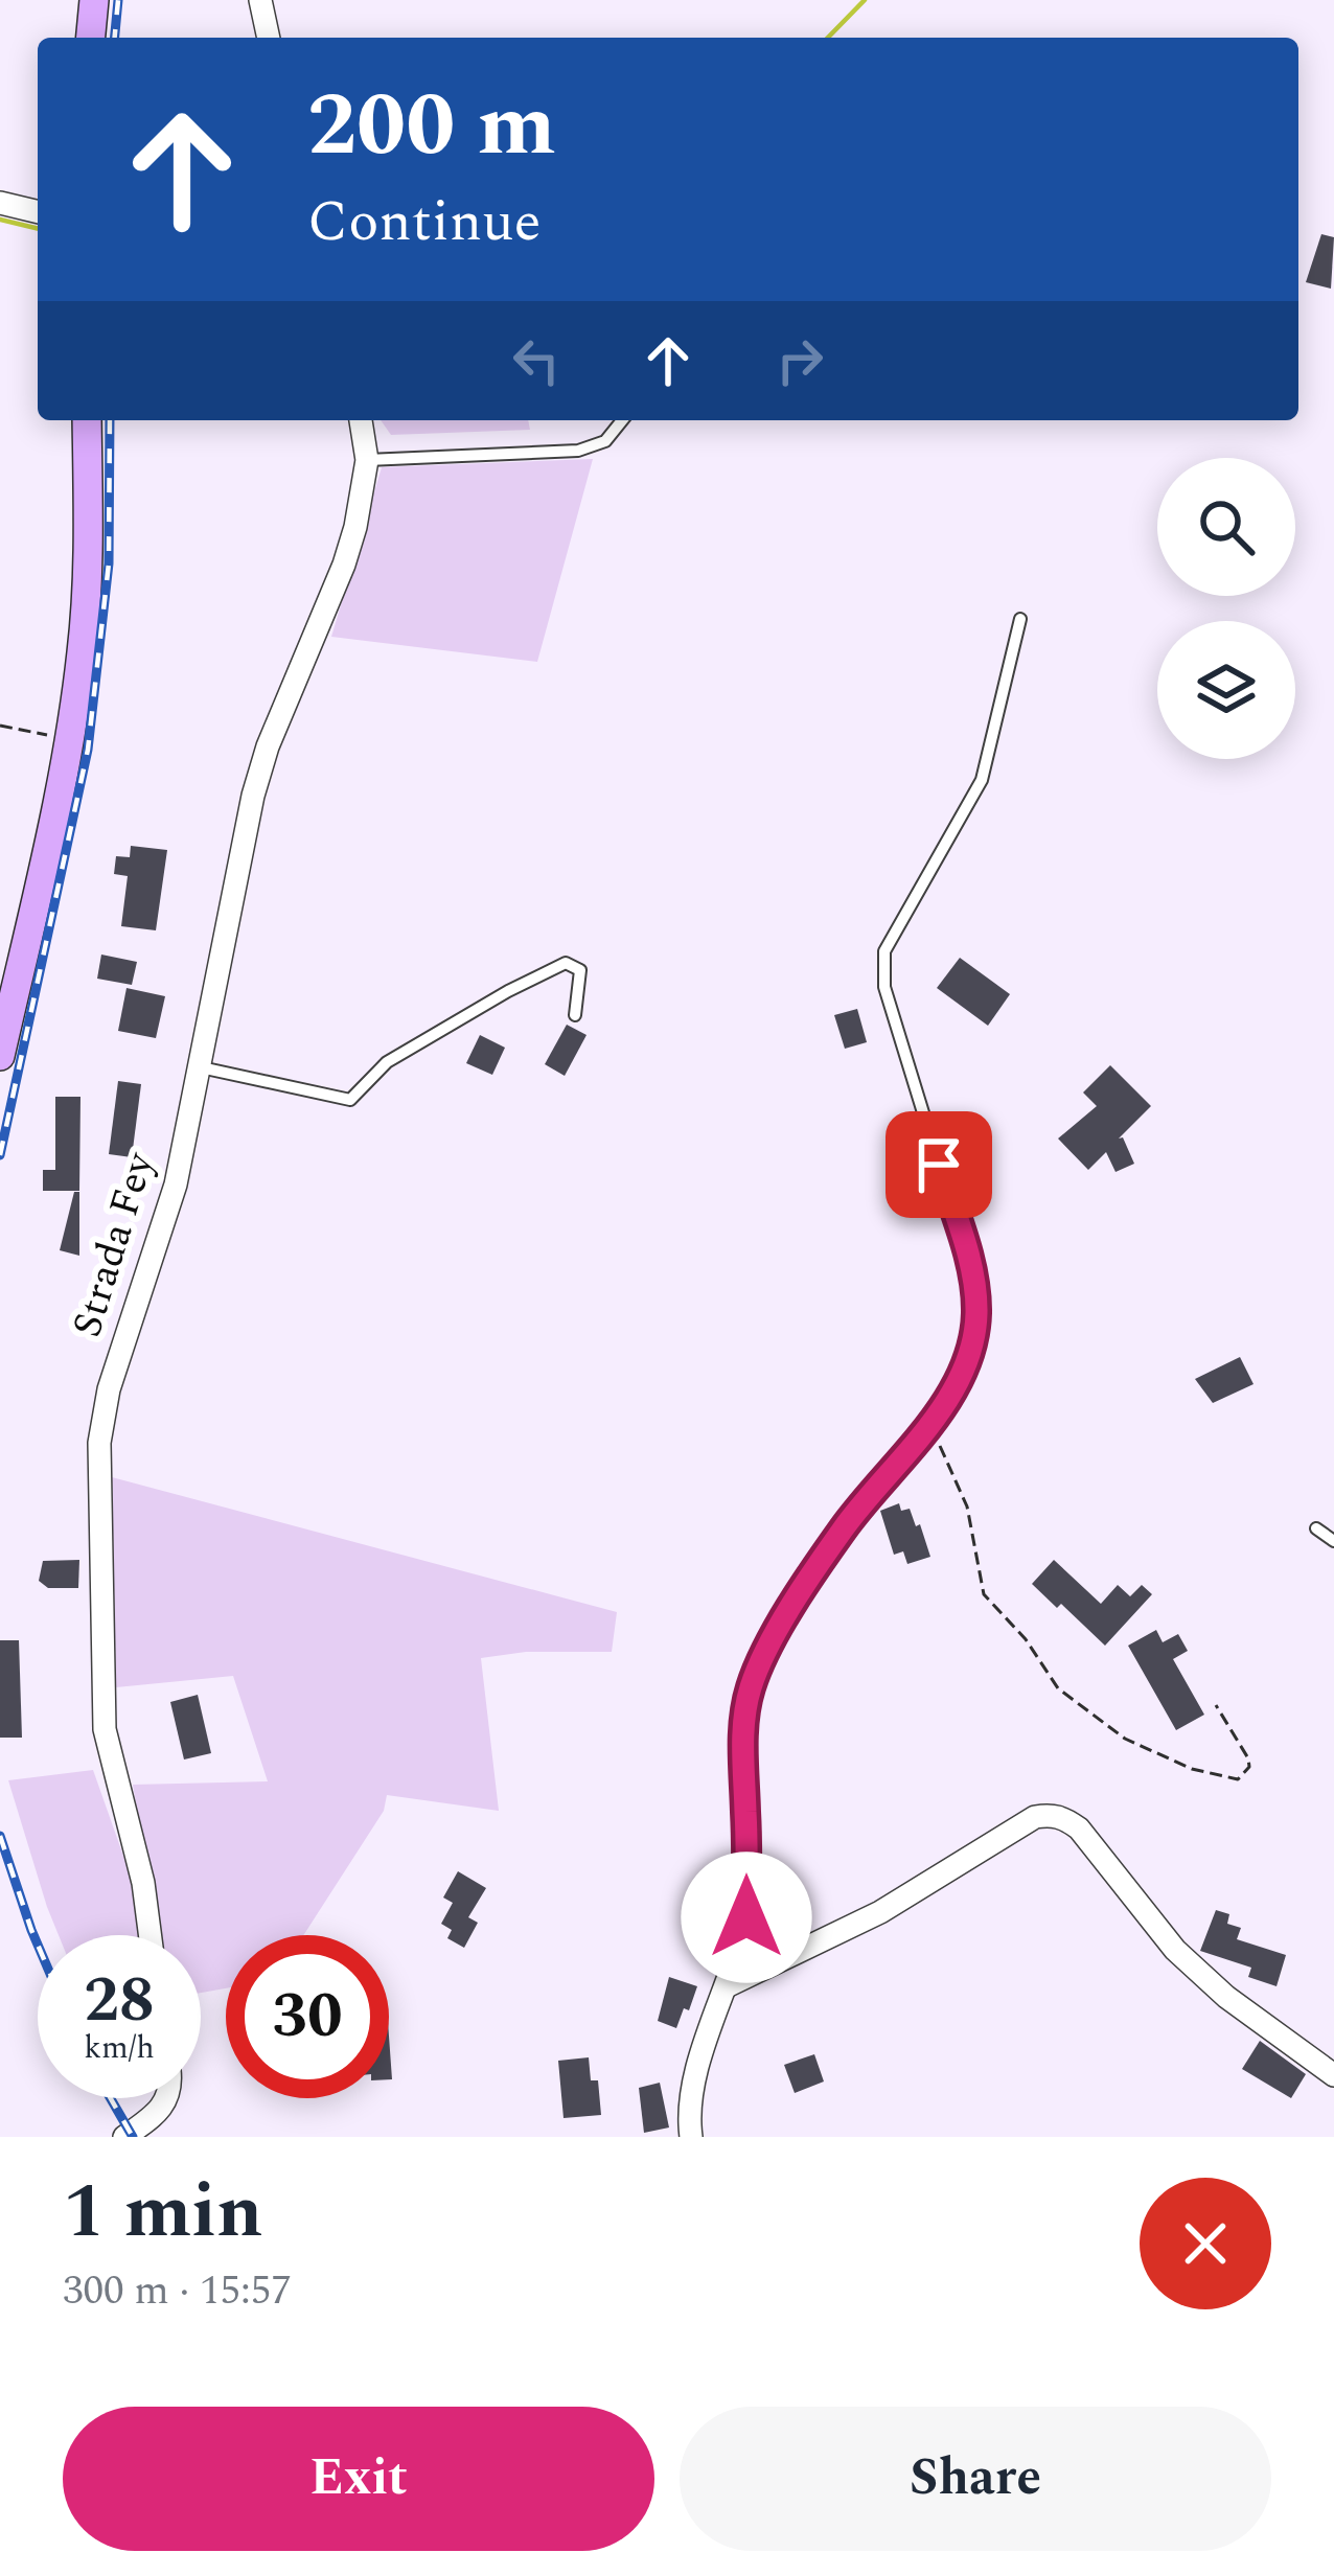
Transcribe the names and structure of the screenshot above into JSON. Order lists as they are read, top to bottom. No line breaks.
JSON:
{"streets":{"street":["Strada Fey"]},"page":{"turn":["200 m","Continue"],"speed":"28 km/h","limit":"30","heading":["1 min","300 m · 15:57"],"buttons":["Exit","Share"]}}
